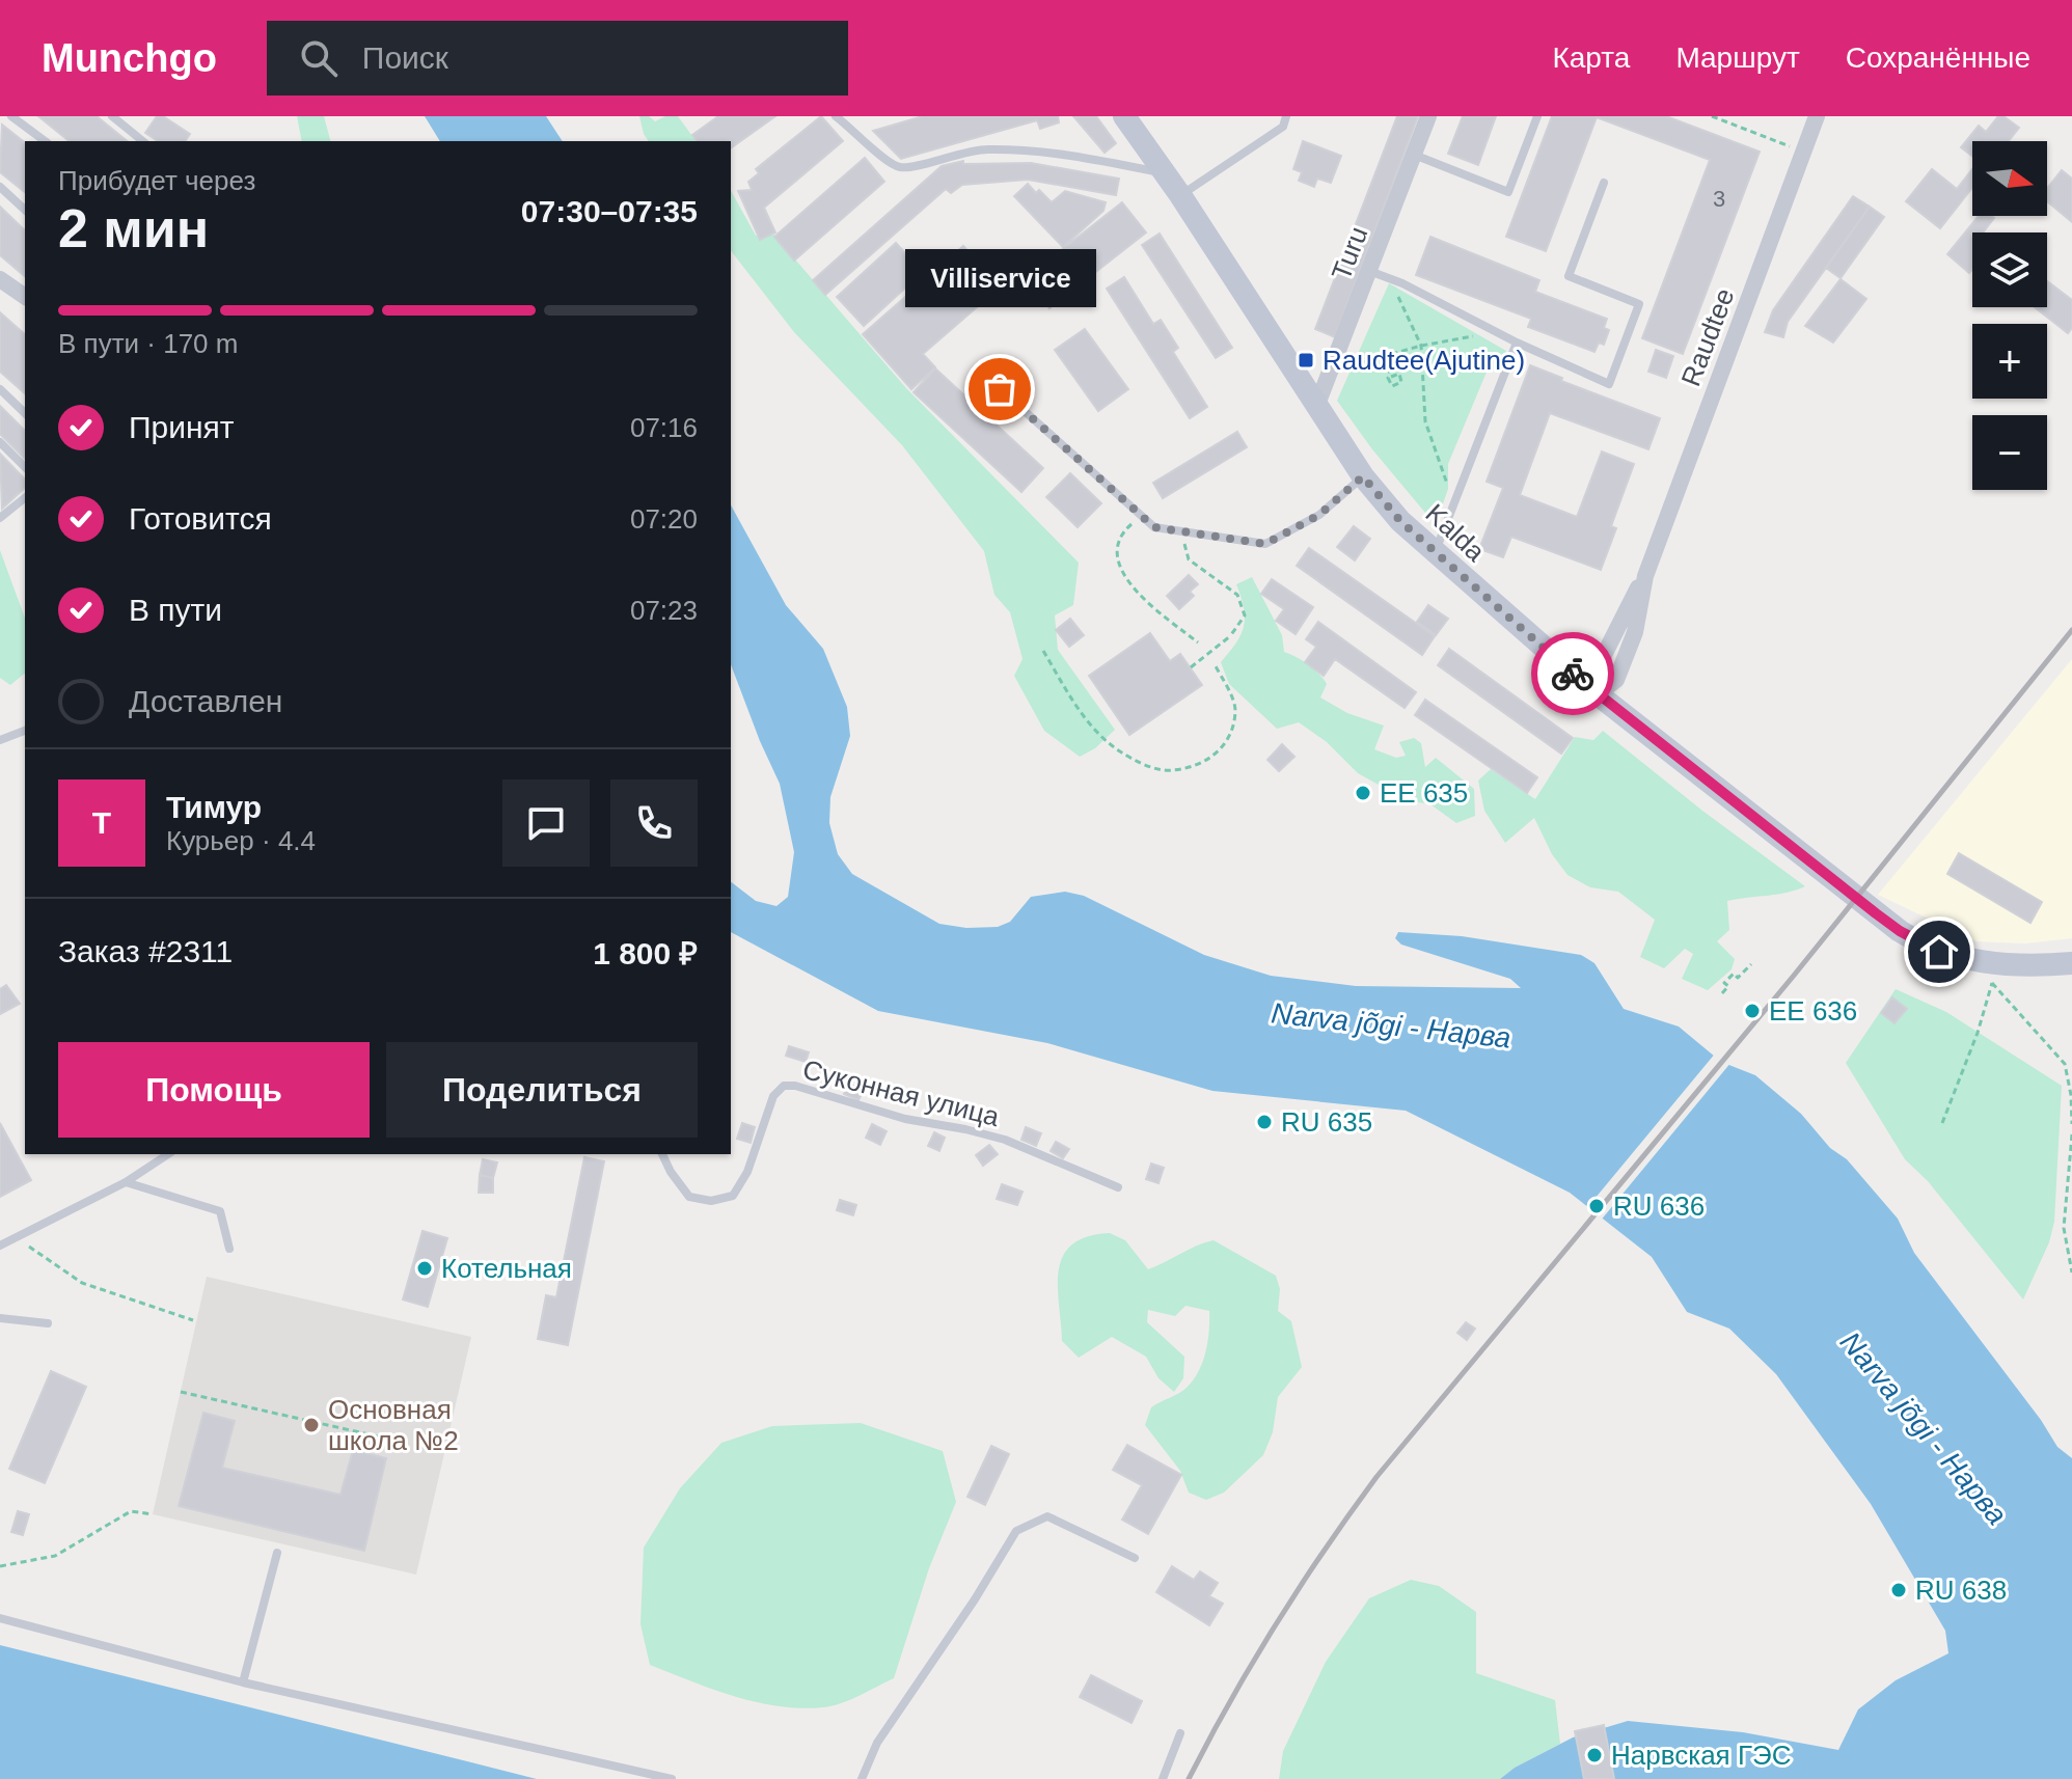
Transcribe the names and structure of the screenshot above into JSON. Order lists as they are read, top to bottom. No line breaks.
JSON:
{"streets":{"street":["Turu","Raudtee","Kalda"],"lane":["Суконная улица"]},"crossings":[["Turu","Kalda"],["Raudtee","Kalda"]],"water":["Narva jõgi - Нарва"],"places":{"transit":["Raudtee(Ajutine)"],"other":["Villiservice","EE 635","EE 636","RU 635","RU 636","Котельная","Основная школа №2","RU 638","Нарвская ГЭС"]},"house_numbers":["3"],"north":"right","page":{"header":"Munchgo","search":"Поиск","nav":["Карта","Маршрут","Сохранённые"],"map_buttons":["+","−"],"heading":["2 мин","Прибудет через","07:30–07:35"],"panel":["Тимур","Курьер · 4.4","Заказ #2311","1 800 ₽"],"bubble":"Villiservice","bar":"В пути · 170 m","list":[["Принят","07:16"],["Готовится","07:20"],["В пути","07:23"],"Доставлен"],"round":"Т","buttons":["Помощь","Поделиться"]}}
